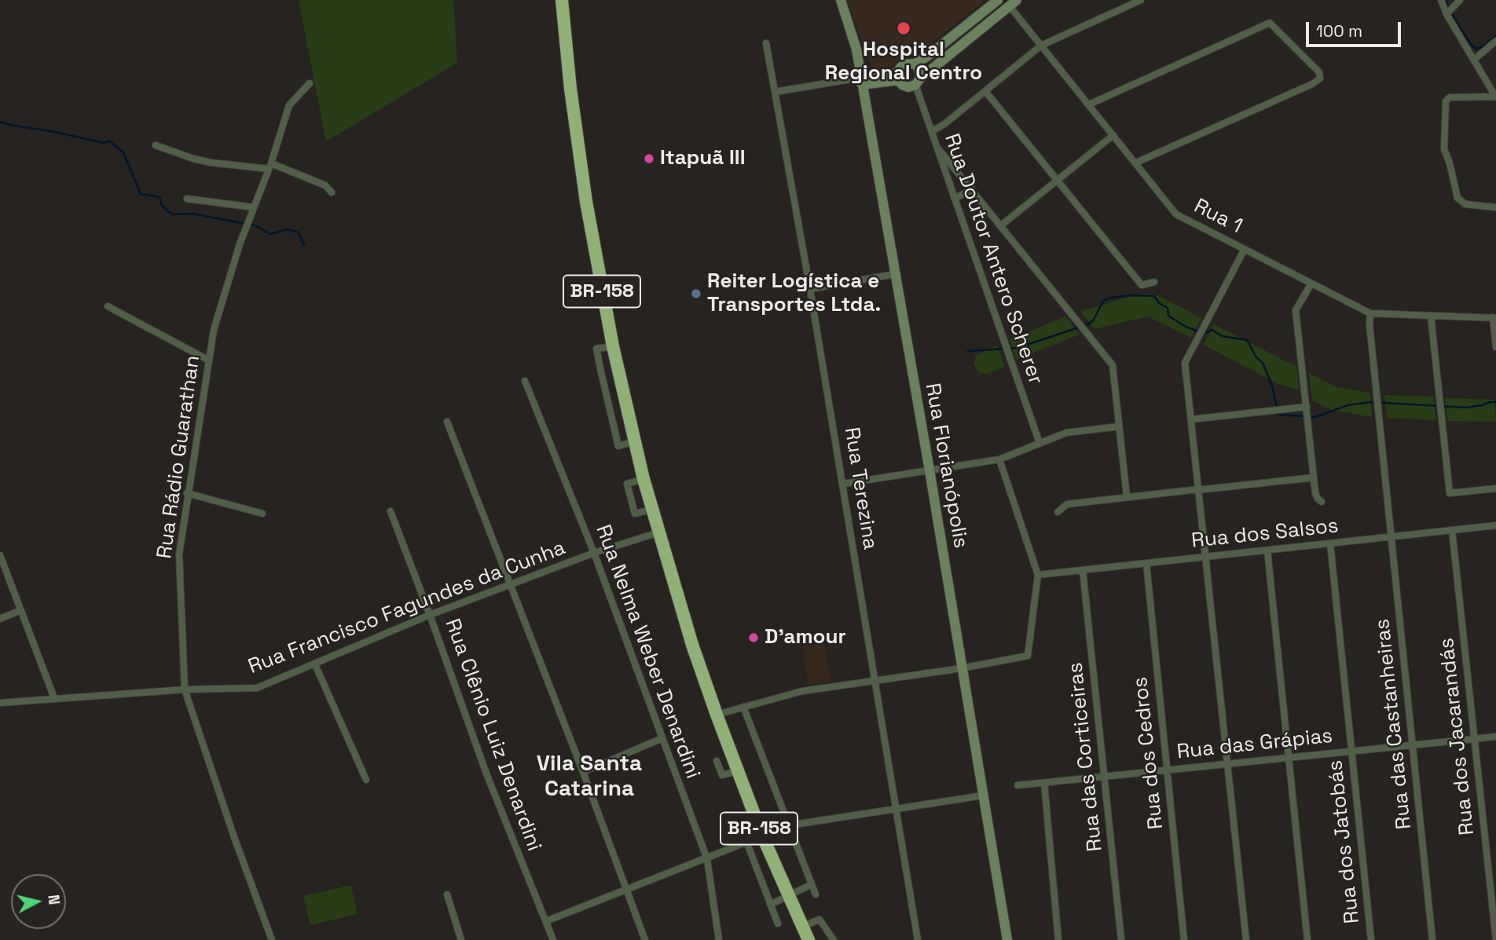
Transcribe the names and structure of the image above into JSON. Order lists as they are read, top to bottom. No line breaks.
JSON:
{"streets":{"highway":["BR-158"],"street":["Rua 1","Rua Doutor Antero Scherer","Rua Rádio Guarathan","Rua Florianópolis","Rua Terezina","Rua dos Salsos","Rua Francisco Fagundes da Cunha","Rua Nelma Weber Denardini","Rua das Castanheiras","Rua Clênio Luiz Denardini","Rua dos Jacarandás","Rua das Grápias","Rua dos Cedros","Rua das Corticeiras","Rua dos Jatobás"]},"crossings":[["Rua 1","Rua das Castanheiras"],["BR-158","Rua Francisco Fagundes da Cunha"],["Rua Rádio Guarathan","Rua Francisco Fagundes da Cunha"],["Rua dos Salsos","Rua das Castanheiras"],["Rua dos Salsos","Rua dos Jacarandás"],["Rua dos Salsos","Rua dos Cedros"],["Rua dos Salsos","Rua das Corticeiras"],["Rua dos Salsos","Rua dos Jatobás"],["Rua Francisco Fagundes da Cunha","Rua Nelma Weber Denardini"],["Rua Francisco Fagundes da Cunha","Rua Clênio Luiz Denardini"],["Rua das Castanheiras","Rua das Grápias"],["Rua dos Jacarandás","Rua das Grápias"],["Rua das Grápias","Rua dos Cedros"],["Rua das Grápias","Rua das Corticeiras"],["Rua das Grápias","Rua dos Jatobás"]],"districts":["Vila Santa Catarina"],"places":["Hospital Regional Centro","Itapuã III","Reiter Logística e Transportes Ltda.","D'amour"],"scale_bar":"100 m","north":"right"}
